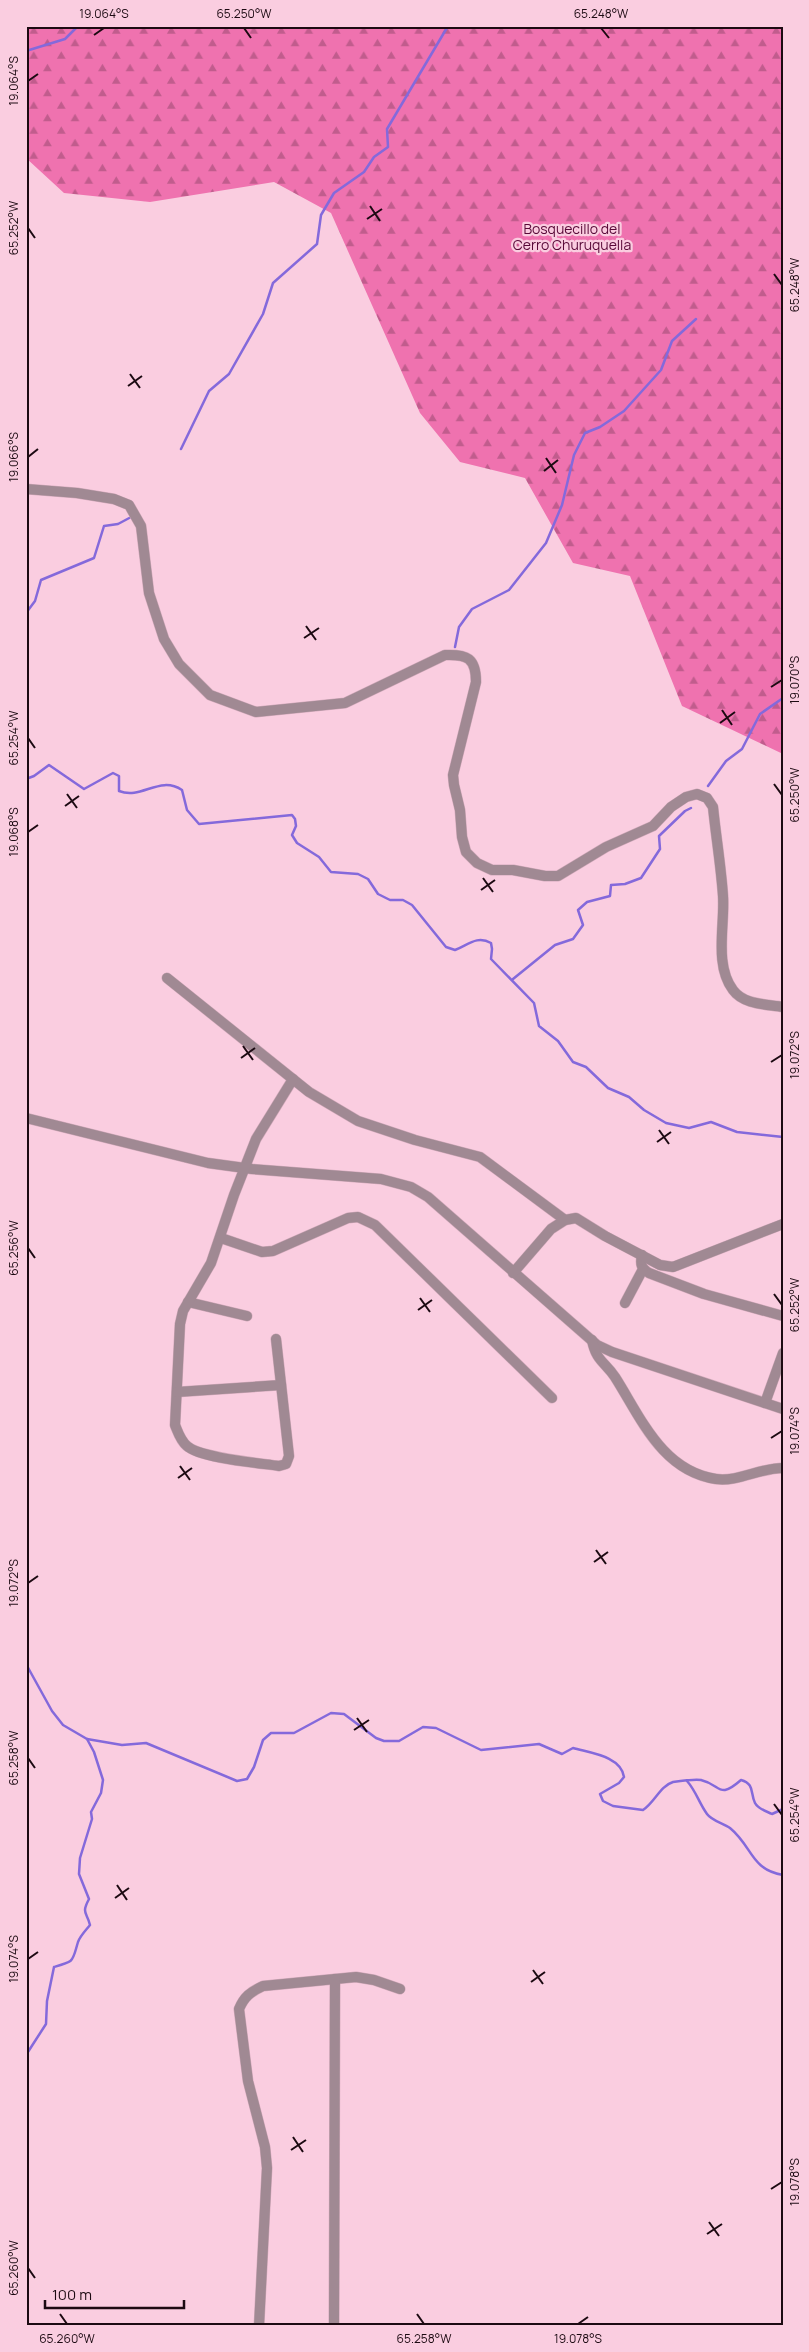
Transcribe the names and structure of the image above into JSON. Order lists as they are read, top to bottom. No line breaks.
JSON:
{"parks":["Bosquecillo del Cerro Churuquella"],"scale_bar":"100 m","coordinates":["19.064°S","65.250°W","65.248°W","65.252°W","19.066°S","19.070°S","65.254°W","19.068°S","19.072°S","65.256°W","19.074°S","65.258°W","19.078°S","65.260°W"]}
